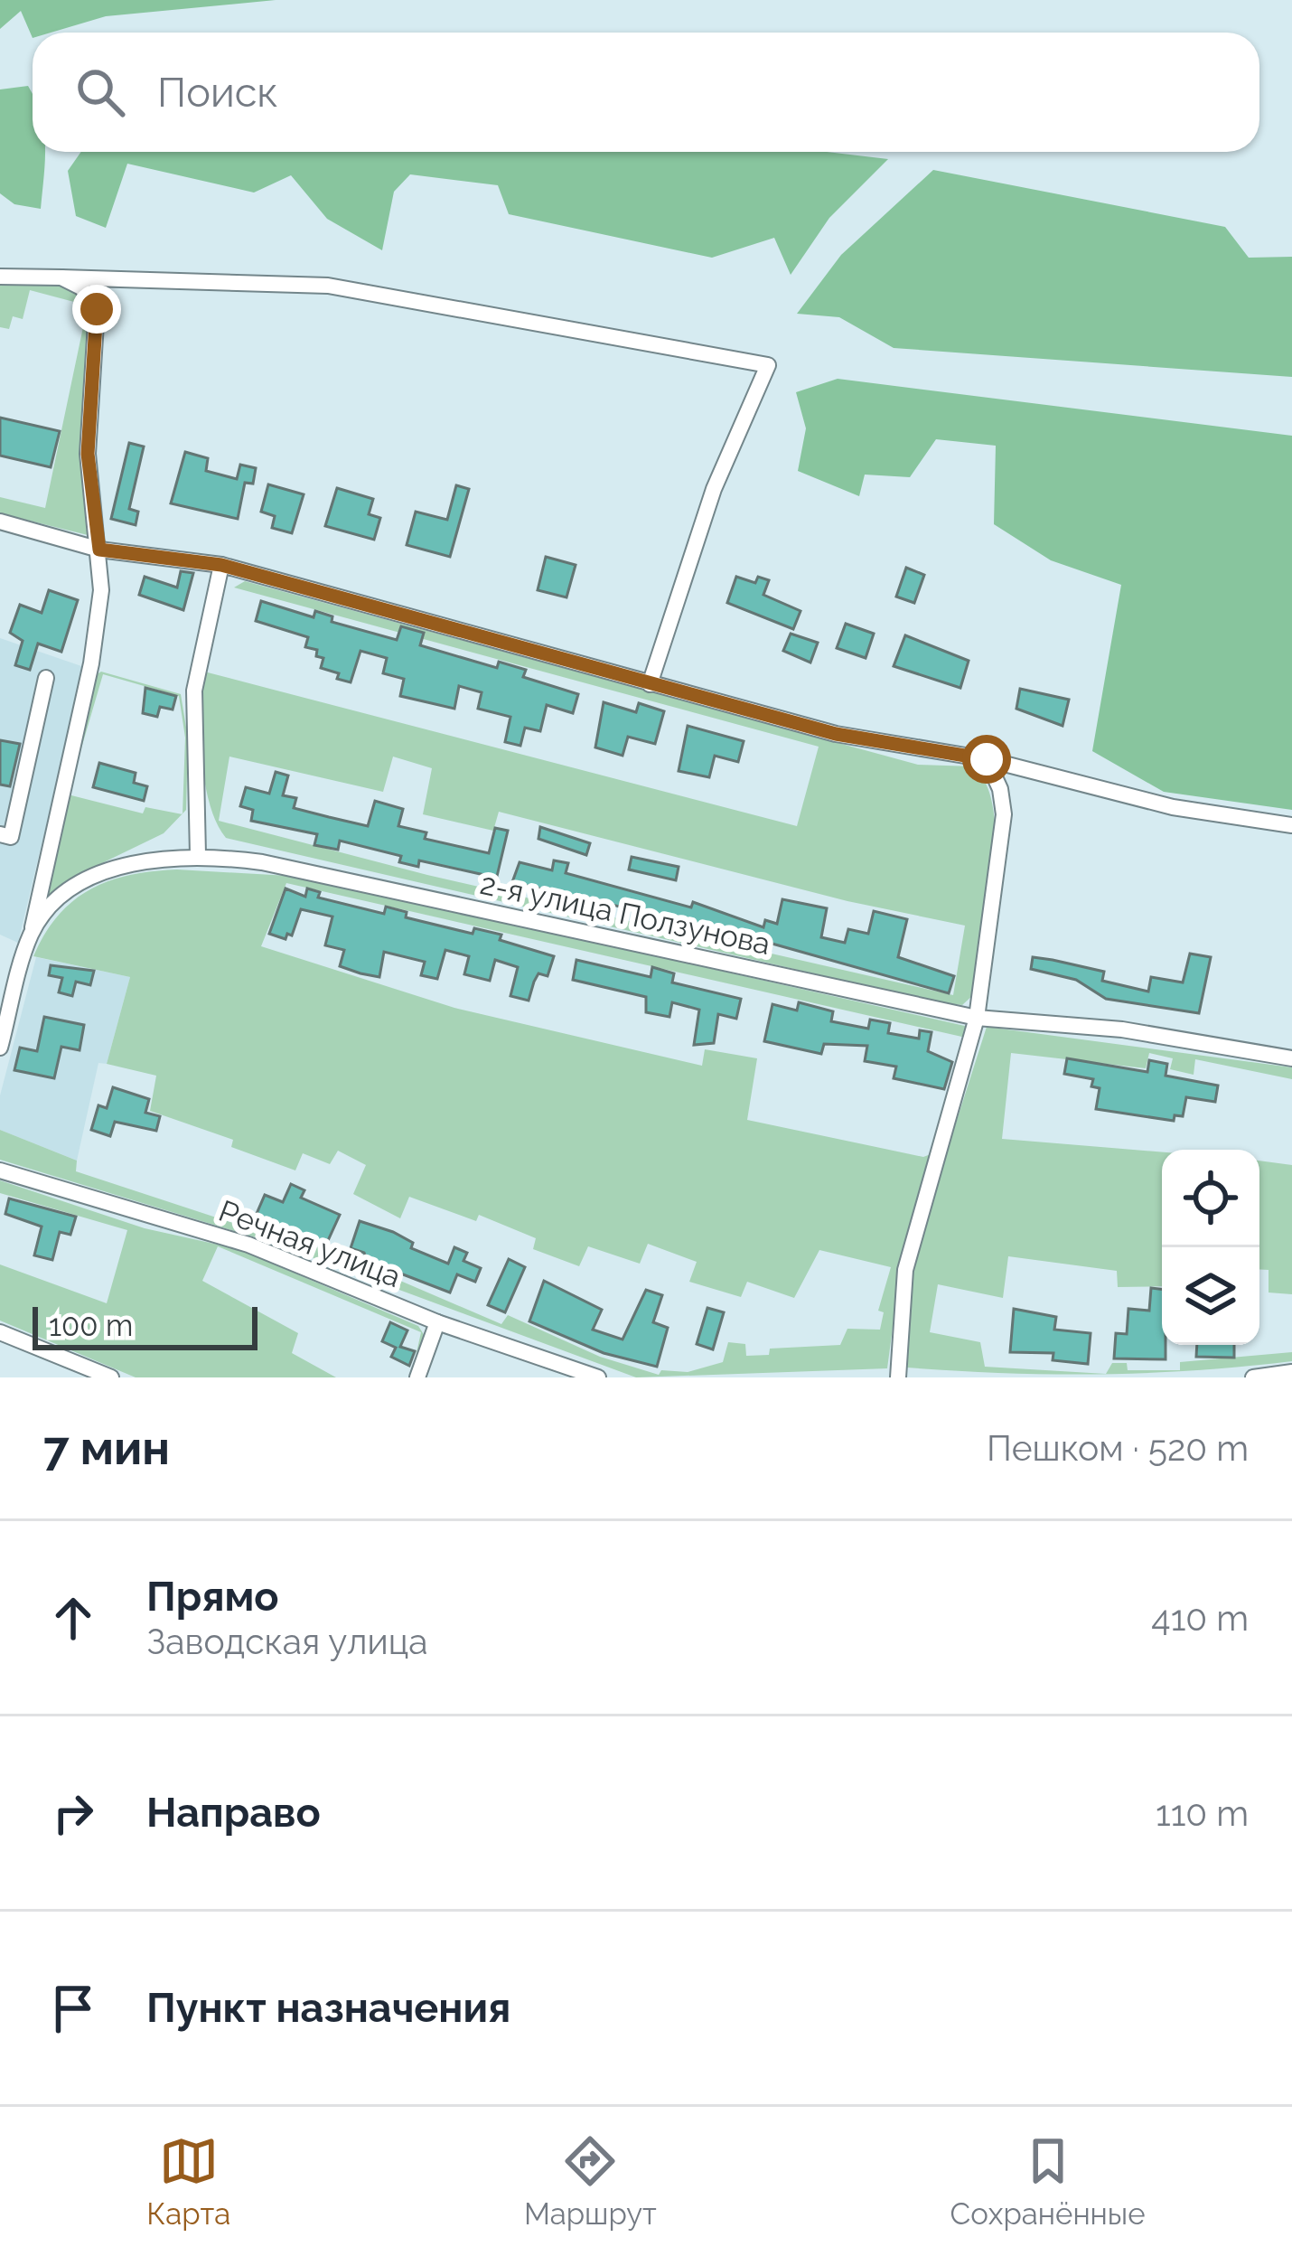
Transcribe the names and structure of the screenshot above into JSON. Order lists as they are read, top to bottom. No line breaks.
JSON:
{"streets":{"street":["2-я улица Ползунова","Речная улица"]},"scale_bar":"100 m","page":{"search":"Поиск","scale":"100 m","heading":["7 мин","Пешком · 520 m"],"list":[["Прямо","Заводская улица","410 m"],["Направо","110 m"],"Пункт назначения"],"nav":["Карта","Маршрут","Сохранённые"]}}
